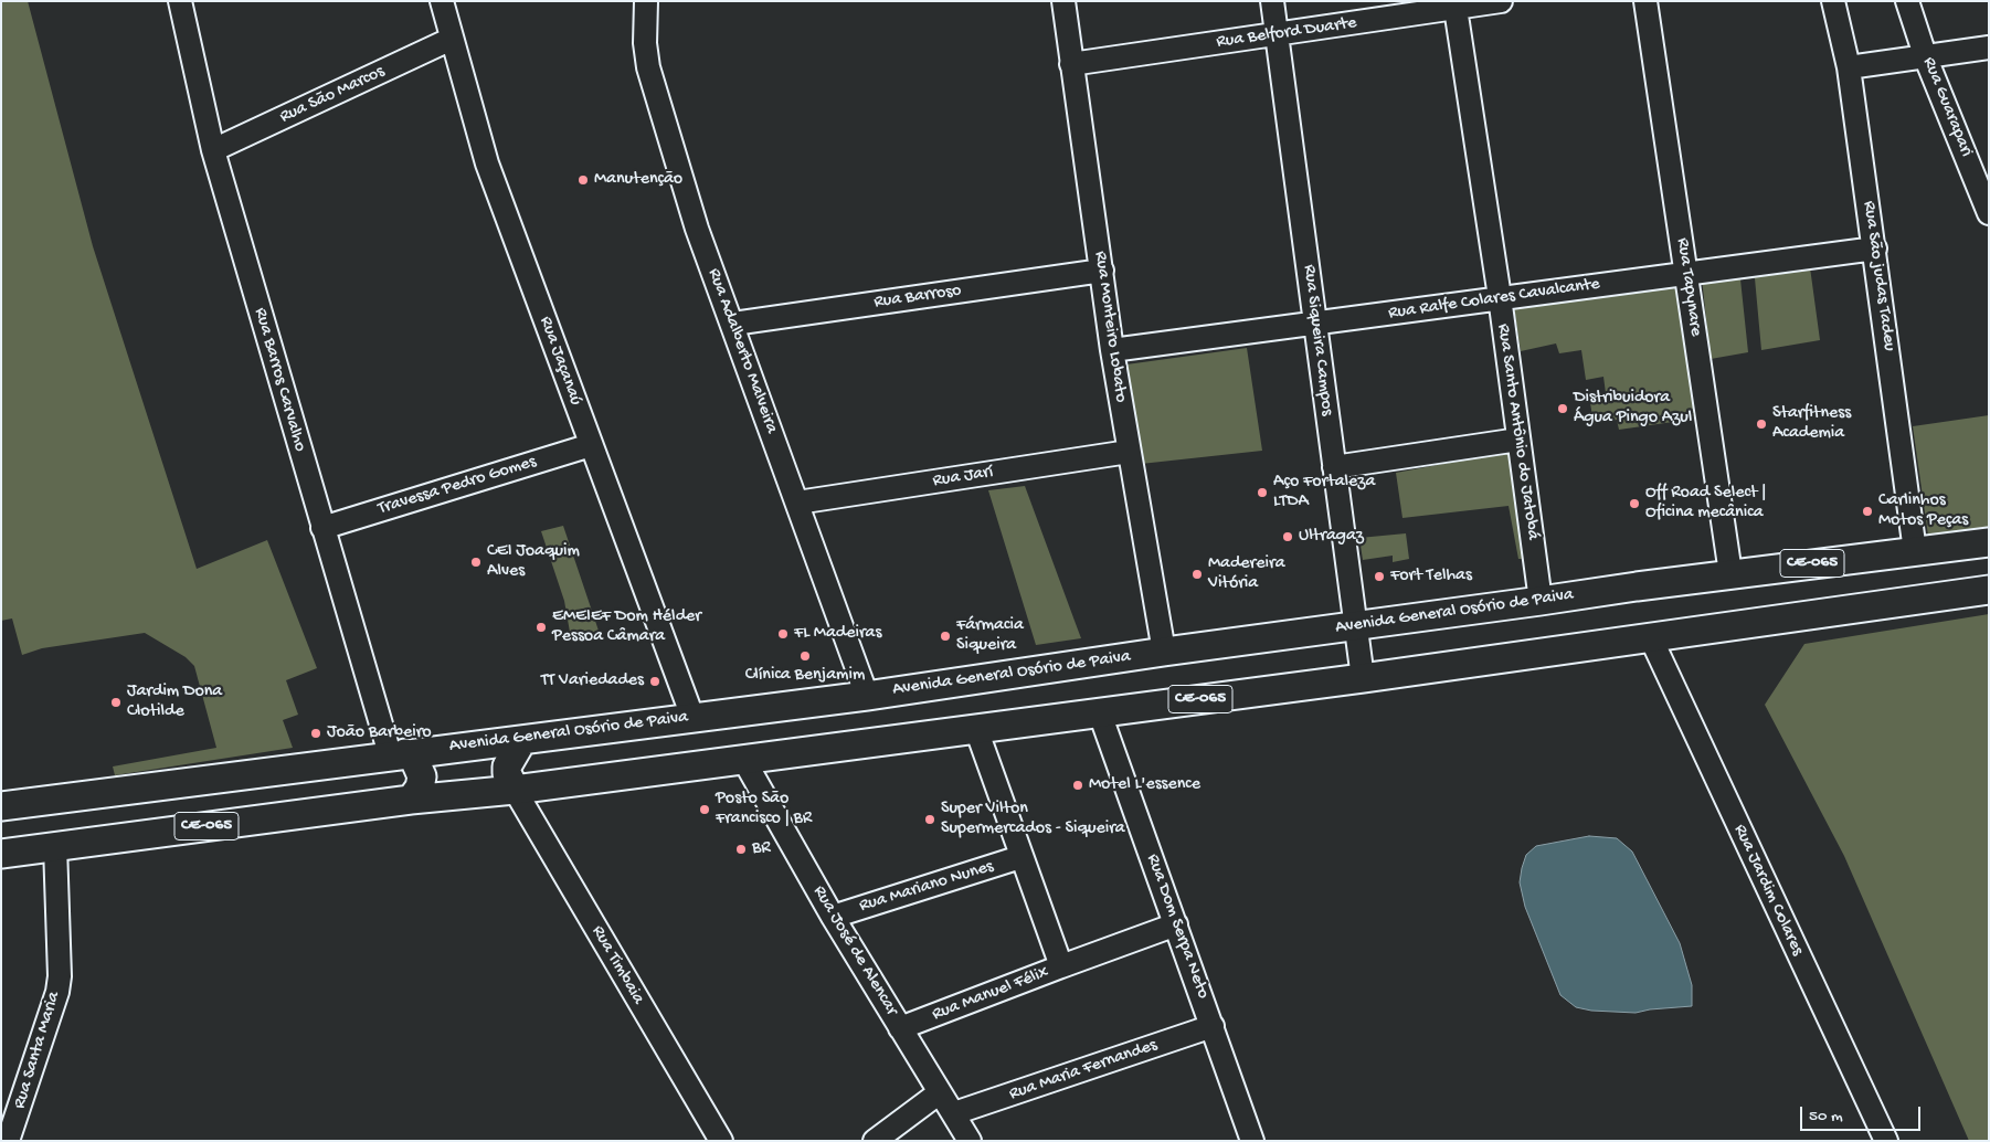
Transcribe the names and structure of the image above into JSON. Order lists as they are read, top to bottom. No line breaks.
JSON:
{"streets":{"main road":["CE-065","Avenida General Osório de Paiva"],"street":["Rua Belford Duarte","Rua São Marcos","Rua Guarapari","Rua São judas Tadeu","Rua Tapynare","Rua Barroso","Rua Ralfe Colares Cavalcante","Rua Monteiro Lobato","Rua Siqueira Campos","Rua Adalberto Malveira","Rua Jaçanaú","Rua Barros Carvalho","Rua Santo Antônio do Jatobá","Rua Jarí","Travessa Pedro Gomes","Rua Mariano Nunes","Rua Jardim Colares","Rua Dom Serpa Neto","Rua José de Alencar","Rua Timbaia","Rua Manuel Félix","Rua Santa Maria","Rua Maria Fernandes"]},"crossings":[["Rua Belford Duarte","Rua Monteiro Lobato"],["Rua Belford Duarte","Rua Siqueira Campos"],["Rua Belford Duarte","Rua Santo Antônio do Jatobá"],["Rua São Marcos","Rua Jaçanaú"],["Rua São Marcos","Rua Barros Carvalho"],["Rua São judas Tadeu","Rua Ralfe Colares Cavalcante"],["Rua São judas Tadeu","Avenida General Osório de Paiva"],["Rua Tapynare","Rua Ralfe Colares Cavalcante"],["Rua Tapynare","Avenida General Osório de Paiva"],["Rua Barroso","Rua Monteiro Lobato"],["Rua Barroso","Rua Adalberto Malveira"],["Rua Ralfe Colares Cavalcante","Rua Monteiro Lobato"],["Rua Ralfe Colares Cavalcante","Rua Siqueira Campos"],["Rua Ralfe Colares Cavalcante","Rua Santo Antônio do Jatobá"],["Rua Monteiro Lobato","Rua Jarí"],["Rua Monteiro Lobato","Avenida General Osório de Paiva"],["Rua Siqueira Campos","CE-065"],["Rua Siqueira Campos","Avenida General Osório de Paiva"],["Rua Adalberto Malveira","Rua Jarí"],["Rua Adalberto Malveira","Avenida General Osório de Paiva"],["Rua Jaçanaú","Travessa Pedro Gomes"],["Rua Jaçanaú","Avenida General Osório de Paiva"],["Rua Barros Carvalho","Travessa Pedro Gomes"],["Rua Barros Carvalho","Avenida General Osório de Paiva"],["Rua Santo Antônio do Jatobá","Avenida General Osório de Paiva"],["CE-065","Rua Jardim Colares"],["CE-065","Rua Dom Serpa Neto"],["CE-065","Rua José de Alencar"],["CE-065","Rua Timbaia"],["CE-065","Rua Manuel Félix"],["CE-065","Rua Santa Maria"],["Rua Mariano Nunes","Rua José de Alencar"],["Rua Mariano Nunes","Rua Manuel Félix"],["Rua Dom Serpa Neto","Rua Maria Fernandes"],["Rua José de Alencar","Rua Manuel Félix"],["Rua José de Alencar","Rua Maria Fernandes"]],"places":["Manutenção","Distribuidora Água Pingo Azul","Starfitness Academia","Aço Fortaleza LTDA","Off Road Select | Oficina mecânica","Carlinhos Motos Peças","Ultragaz","CEI Joaquim Alves","Madereira Vitória","Fort Telhas","EMEIEF Dom Hélder Pessoa Câmara","FL Madeiras","Fármacia Siqueira","Clínica Benjamim","TT Variedades","Jardim Dona Clotilde","João Barbeiro","Motel L'essence","Posto São Francisco | BR","Super Vilton Supermercados - Siqueira","BR"],"scale_bar":"50 m"}
